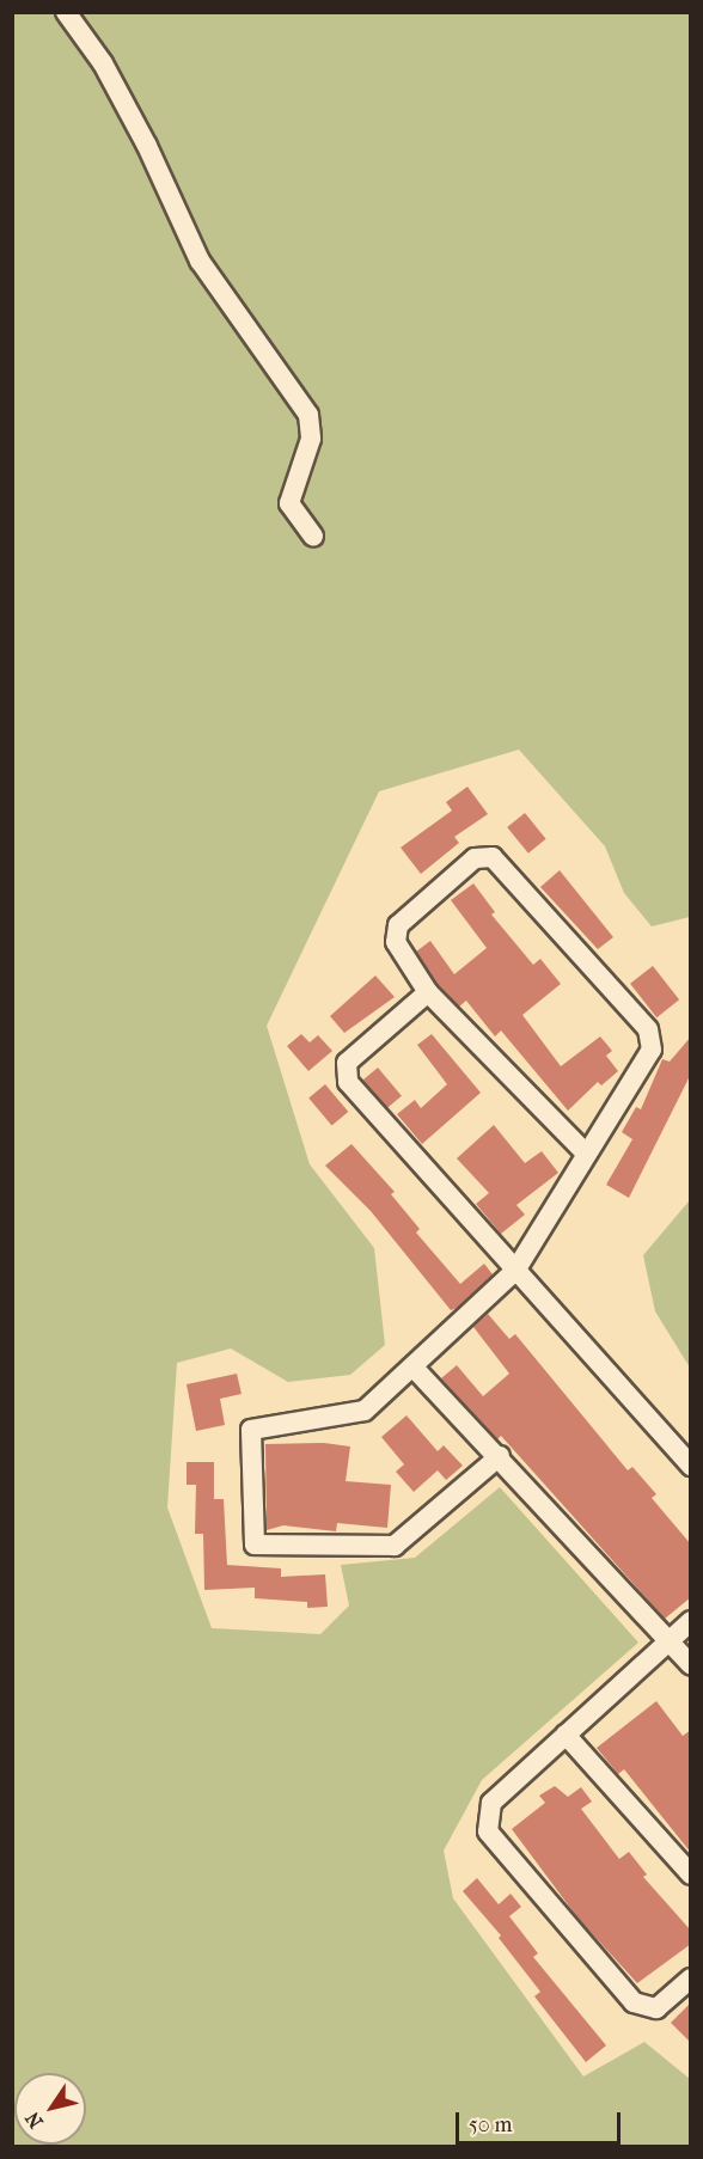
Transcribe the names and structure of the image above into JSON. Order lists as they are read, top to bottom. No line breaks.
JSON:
{"scale_bar":"50 m","north":"bottom left"}
